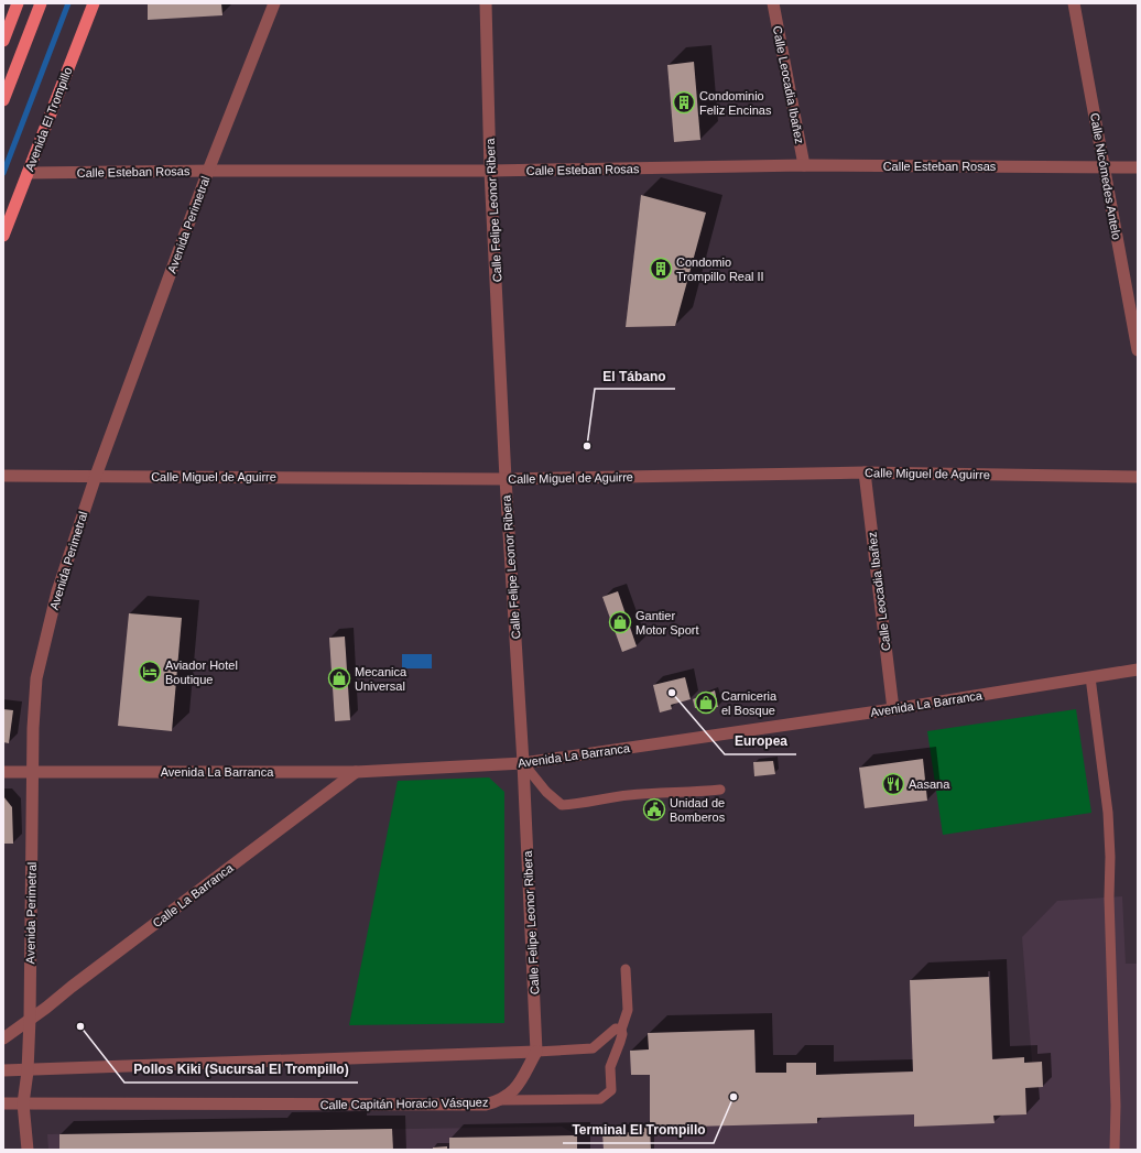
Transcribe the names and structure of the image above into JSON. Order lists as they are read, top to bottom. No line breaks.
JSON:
{"streets":{"main road":["Avenida El Trompillo"],"street":["Calle Leocadia Ibañez","Calle Esteban Rosas","Calle Nicómedes Antelo","Calle Felipe Leonor Ribera","Avenida Perimetral","Calle Miguel de Aguirre","Avenida La Barranca","Calle La Barranca","Calle Capitán Horacio Vásquez"]},"crossings":[["Calle Leocadia Ibañez","Calle Esteban Rosas"],["Calle Leocadia Ibañez","Calle Miguel de Aguirre"],["Calle Leocadia Ibañez","Avenida La Barranca"],["Avenida El Trompillo","Calle Esteban Rosas"],["Calle Esteban Rosas","Calle Nicómedes Antelo"],["Calle Esteban Rosas","Calle Felipe Leonor Ribera"],["Calle Esteban Rosas","Avenida Perimetral"],["Calle Felipe Leonor Ribera","Calle Miguel de Aguirre"],["Calle Felipe Leonor Ribera","Avenida La Barranca"],["Calle Felipe Leonor Ribera","Calle Capitán Horacio Vásquez"],["Avenida Perimetral","Calle Miguel de Aguirre"],["Avenida Perimetral","Avenida La Barranca"],["Avenida Perimetral","Calle La Barranca"],["Avenida Perimetral","Calle Capitán Horacio Vásquez"],["Avenida La Barranca","Calle La Barranca"]],"places":{"building":["Condominio Feliz Encinas","Condomio Trompillo Real II"],"other":["El Tábano","Europea","Pollos Kiki (Sucursal El Trompillo)","Terminal El Trompillo"],"shop":["Gantier Motor Sport","Mecanica Universal","Carniceria el Bosque"],"hotel":["Aviador Hotel Boutique"],"restaurant":["Aasana"],"public building":["Unidad de Bomberos"]}}
